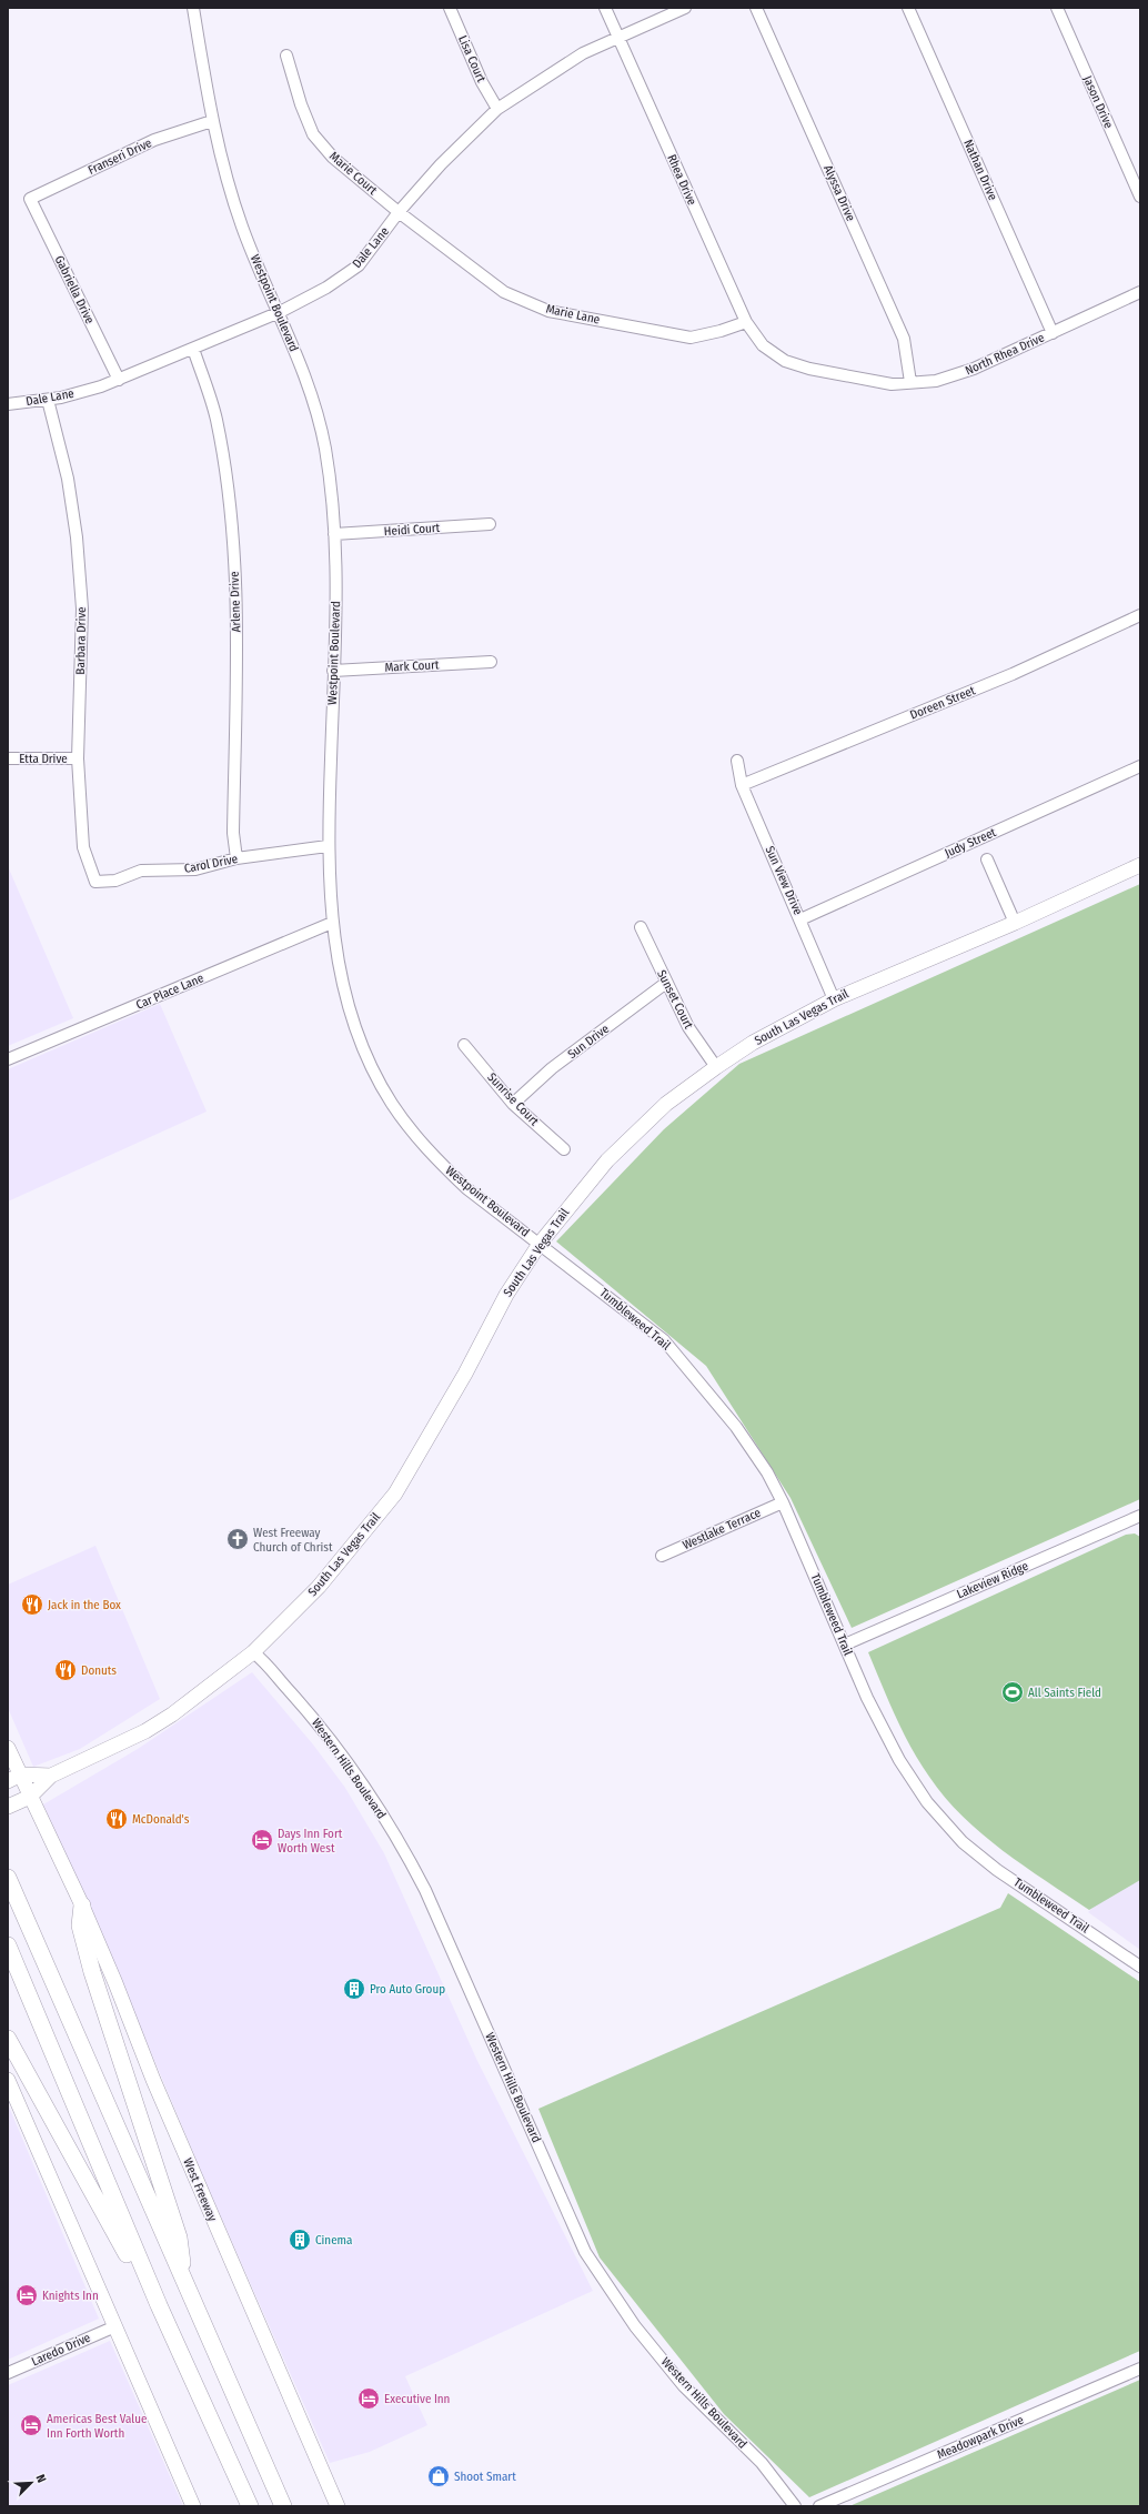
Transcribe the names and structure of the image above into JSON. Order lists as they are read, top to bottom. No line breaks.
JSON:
{"streets":{"main road":["South Las Vegas Trail","West Freeway"],"street":["Lisa Court","Jason Drive","Franseri Drive","Nathan Drive","Marie Court","Rhea Drive","Alyssa Drive","Dale Lane","Gabriella Drive","Westpoint Boulevard","Marie Lane","North Rhea Drive","Heidi Court","Arlene Drive","Barbara Drive","Mark Court","Doreen Street","Etta Drive","Judy Street","Carol Drive","Sun View Drive","Car Place Lane","Sunset Court","Sun Drive","Sunrise Court","Tumbleweed Trail","Westlake Terrace","Lakeview Ridge","Western Hills Boulevard","Laredo Drive","Meadowpark Drive"]},"crossings":[["Lisa Court","Dale Lane"],["Franseri Drive","Gabriella Drive"],["Franseri Drive","Westpoint Boulevard"],["Nathan Drive","North Rhea Drive"],["Marie Court","Dale Lane"],["Marie Court","Marie Lane"],["Rhea Drive","Dale Lane"],["Rhea Drive","Marie Lane"],["Rhea Drive","North Rhea Drive"],["Alyssa Drive","North Rhea Drive"],["Dale Lane","Gabriella Drive"],["Dale Lane","Westpoint Boulevard"],["Dale Lane","Marie Lane"],["Dale Lane","Arlene Drive"],["Dale Lane","Barbara Drive"],["Westpoint Boulevard","Heidi Court"],["Westpoint Boulevard","Mark Court"],["Westpoint Boulevard","Carol Drive"],["Westpoint Boulevard","Car Place Lane"],["Westpoint Boulevard","South Las Vegas Trail"],["Westpoint Boulevard","Tumbleweed Trail"],["Marie Lane","North Rhea Drive"],["Arlene Drive","Carol Drive"],["Barbara Drive","Etta Drive"],["Barbara Drive","Carol Drive"],["Doreen Street","Sun View Drive"],["Judy Street","Sun View Drive"],["Sun View Drive","South Las Vegas Trail"],["Sunset Court","South Las Vegas Trail"],["Sunset Court","Sun Drive"],["South Las Vegas Trail","Tumbleweed Trail"],["South Las Vegas Trail","Western Hills Boulevard"],["South Las Vegas Trail","West Freeway"],["Sun Drive","Sunrise Court"],["Tumbleweed Trail","Westlake Terrace"],["Tumbleweed Trail","Lakeview Ridge"]],"places":{"church":["West Freeway Church of Christ"],"restaurant":["Jack in the Box","Donuts","McDonald's"],"sports":["All Saints Field"],"hotel":["Days Inn Fort Worth West","Knights Inn","Executive Inn","Americas Best Value Inn Forth Worth"],"building":["Pro Auto Group","Cinema"],"shop":["Shoot Smart"]},"north":"top right"}
